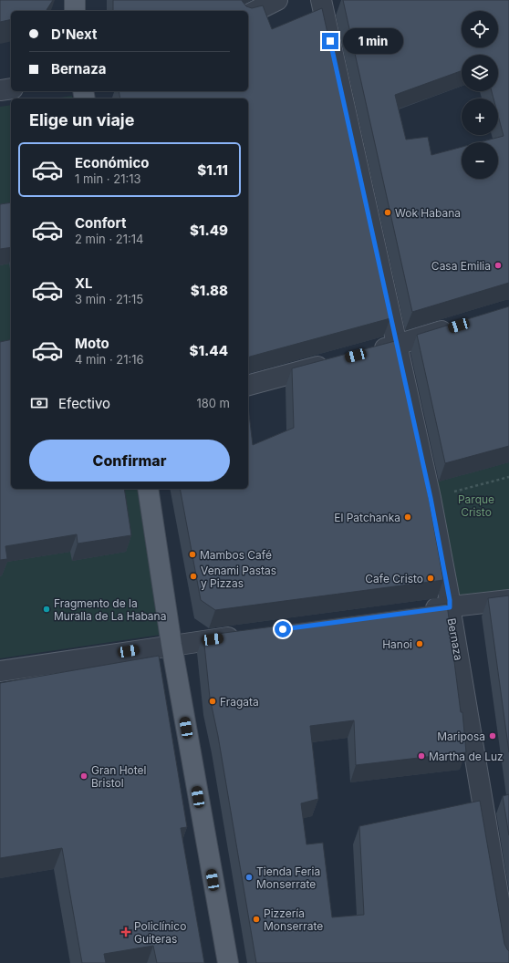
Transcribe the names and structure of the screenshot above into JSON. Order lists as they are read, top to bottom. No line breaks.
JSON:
{"streets":{"street":["Bernaza"]},"parks":["Parque Cristo"],"places":{"other":["Wok Habana","Casa Emilia","El Patchanka","Mambos Café","Venami Pastas y Pizzas","Cafe Cristo","Fragmento de la Muralla de La Habana","Hanoi","Fragata","Mariposa","Martha de Luz","Gran Hotel Bristol","Tienda Feria Monserrate","Pizzería Monserrate"],"health":["Policlínico Guiteras"]},"page":{"map_buttons":["+","−"],"banner":["D'Next","Bernaza"],"bubble":"1 min","heading":"Elige un viaje","list":[{"name":"Económico","note":"1 min · 21:13","value":"$1.11"},{"name":"Confort","note":"2 min · 21:14","value":"$1.49"},{"name":"XL","note":"3 min · 21:15","value":"$1.88"},{"name":"Moto","note":"4 min · 21:16","value":"$1.44"}],"pay":["Efectivo","180 m"],"buttons":"Confirmar"}}
